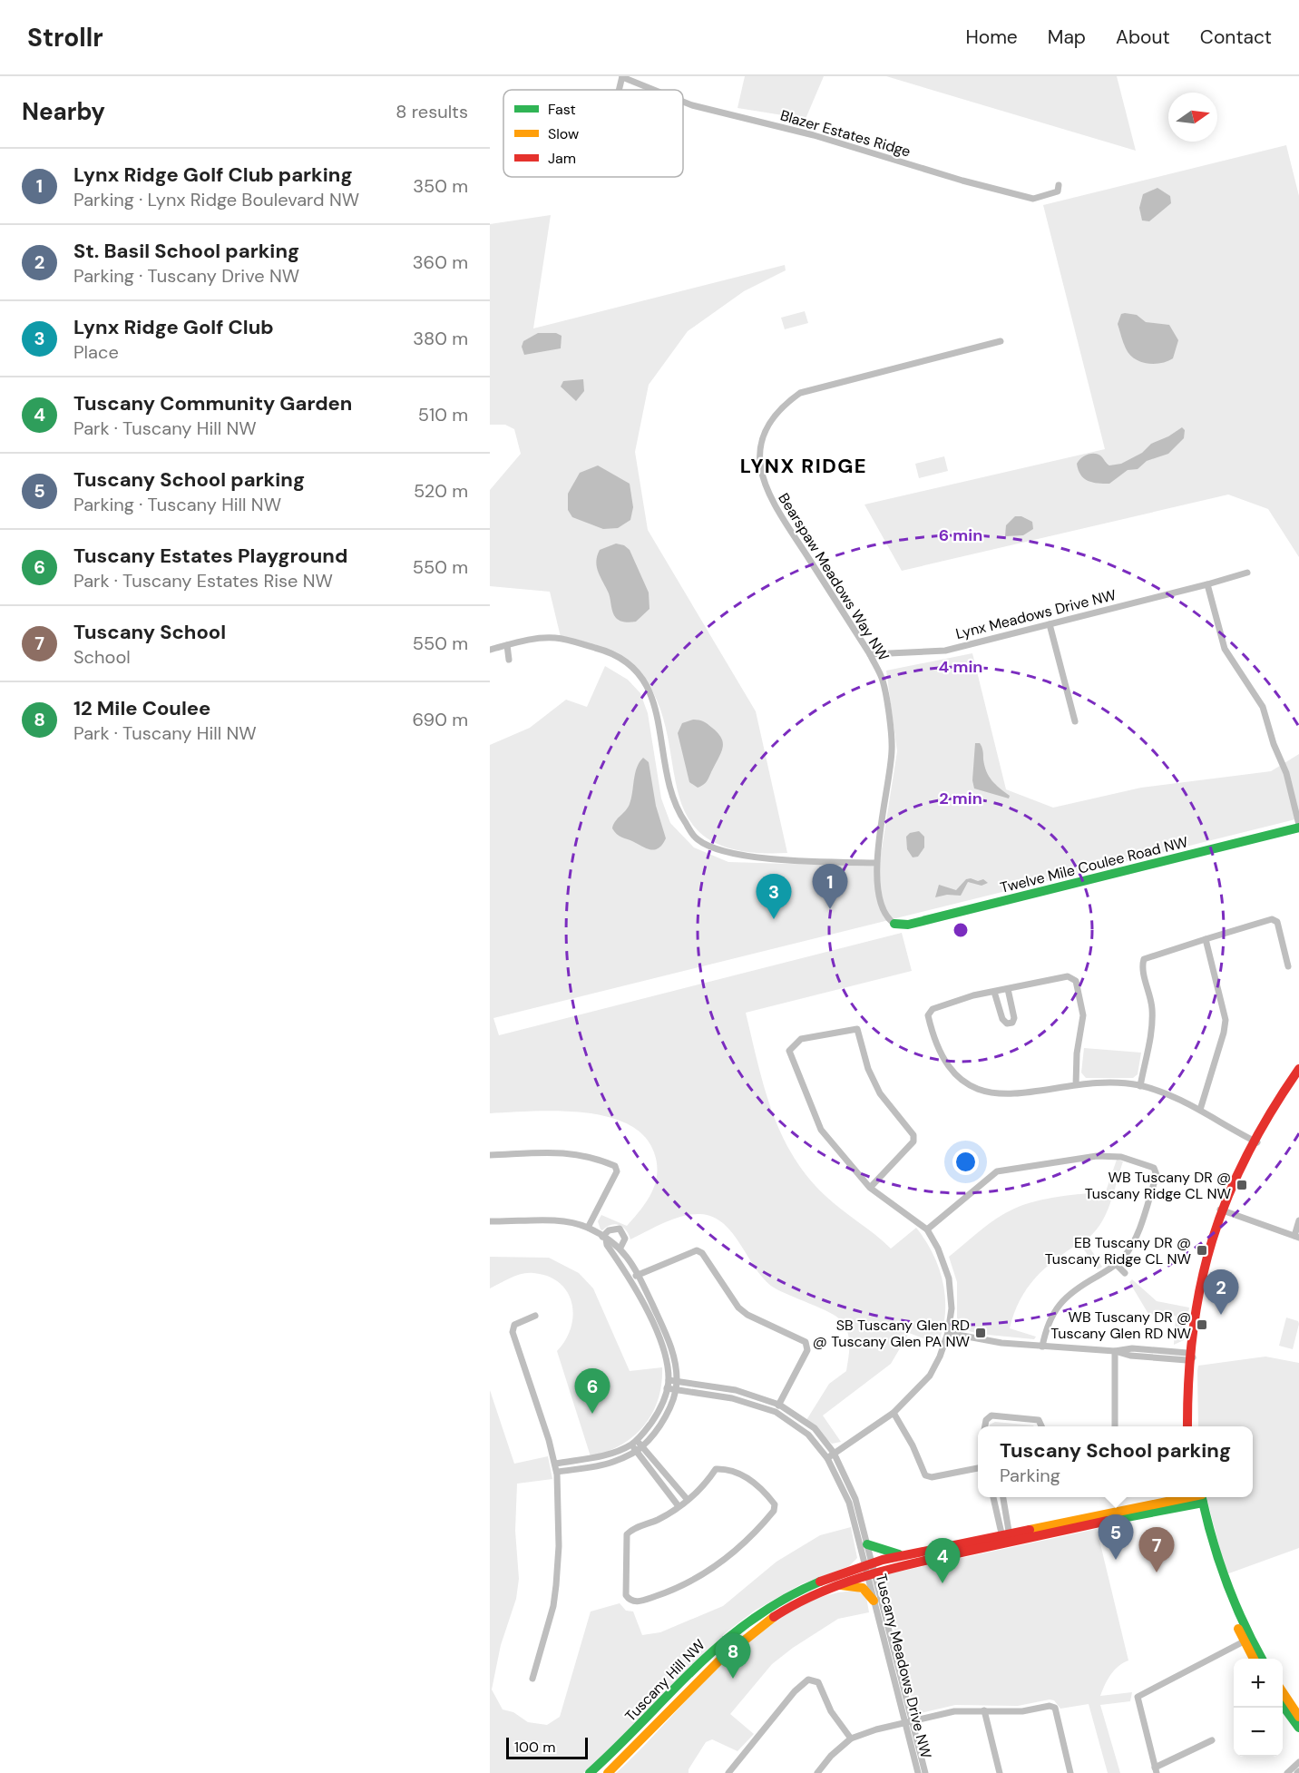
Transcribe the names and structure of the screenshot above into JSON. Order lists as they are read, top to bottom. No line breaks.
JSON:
{"streets":{"street":["Blazer Estates Ridge","Bearspaw Meadows Way NW","Lynx Meadows Drive NW","Twelve Mile Coulee Road NW","Tuscany Meadows Drive NW","Tuscany Hill NW"]},"crossings":[["Bearspaw Meadows Way NW","Lynx Meadows Drive NW"],["Bearspaw Meadows Way NW","Twelve Mile Coulee Road NW"],["Tuscany Meadows Drive NW","Tuscany Hill NW"]],"districts":["LYNX RIDGE"],"places":{"transit":["WB Tuscany DR @ Tuscany Ridge CL NW","EB Tuscany DR @ Tuscany Ridge CL NW","WB Tuscany DR @ Tuscany Glen RD NW","SB Tuscany Glen RD @ Tuscany Glen PA NW"]},"legend":["Fast","Slow","Jam"],"scale_bar":"100 m","north":"right","page":{"header":"Strollr","nav":["Home","Map","About","Contact"],"heading":["Nearby","8 results"],"list":[{"mark":"1","name":"Lynx Ridge Golf Club parking","note":"Parking · Lynx Ridge Boulevard NW","value":"350 m"},{"mark":"2","name":"St. Basil School parking","note":"Parking · Tuscany Drive NW","value":"360 m"},{"mark":"3","name":"Lynx Ridge Golf Club","note":"Place","value":"380 m"},{"mark":"4","name":"Tuscany Community Garden","note":"Park · Tuscany Hill NW","value":"510 m"},{"mark":"5","name":"Tuscany School parking","note":"Parking · Tuscany Hill NW","value":"520 m"},{"mark":"6","name":"Tuscany Estates Playground","note":"Park · Tuscany Estates Rise NW","value":"550 m"},{"mark":"7","name":"Tuscany School","note":"School","value":"550 m"},{"mark":"8","name":"12 Mile Coulee","note":"Park · Tuscany Hill NW","value":"690 m"}],"pins":["1","3","2","6","5","7","4","8"],"popup":["Tuscany School parking","Parking"],"map_buttons":["+","−"],"scale":"100 m"},"rings":["6 min","4 min","2 min"]}
